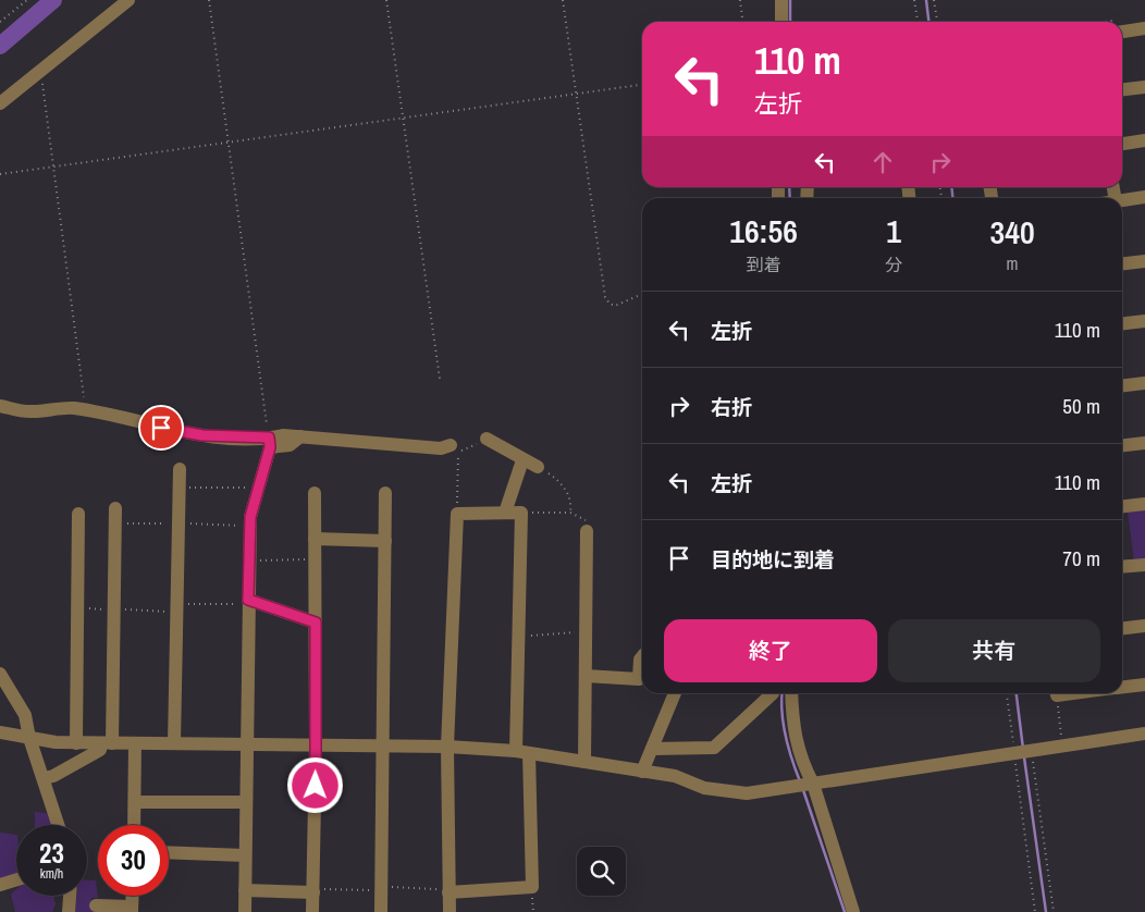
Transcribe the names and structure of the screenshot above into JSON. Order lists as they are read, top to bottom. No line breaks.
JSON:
{"page":{"turn":["110 m","左折"],"eta":["16:56","到着","1","分","340","m"],"list":[{"name":"左折","value":"110 m"},{"name":"右折","value":"50 m"},{"name":"左折","value":"110 m"},{"name":"目的地に到着","value":"70 m"}],"buttons":["終了","共有"],"speed":"23 km/h","limit":"30"}}
